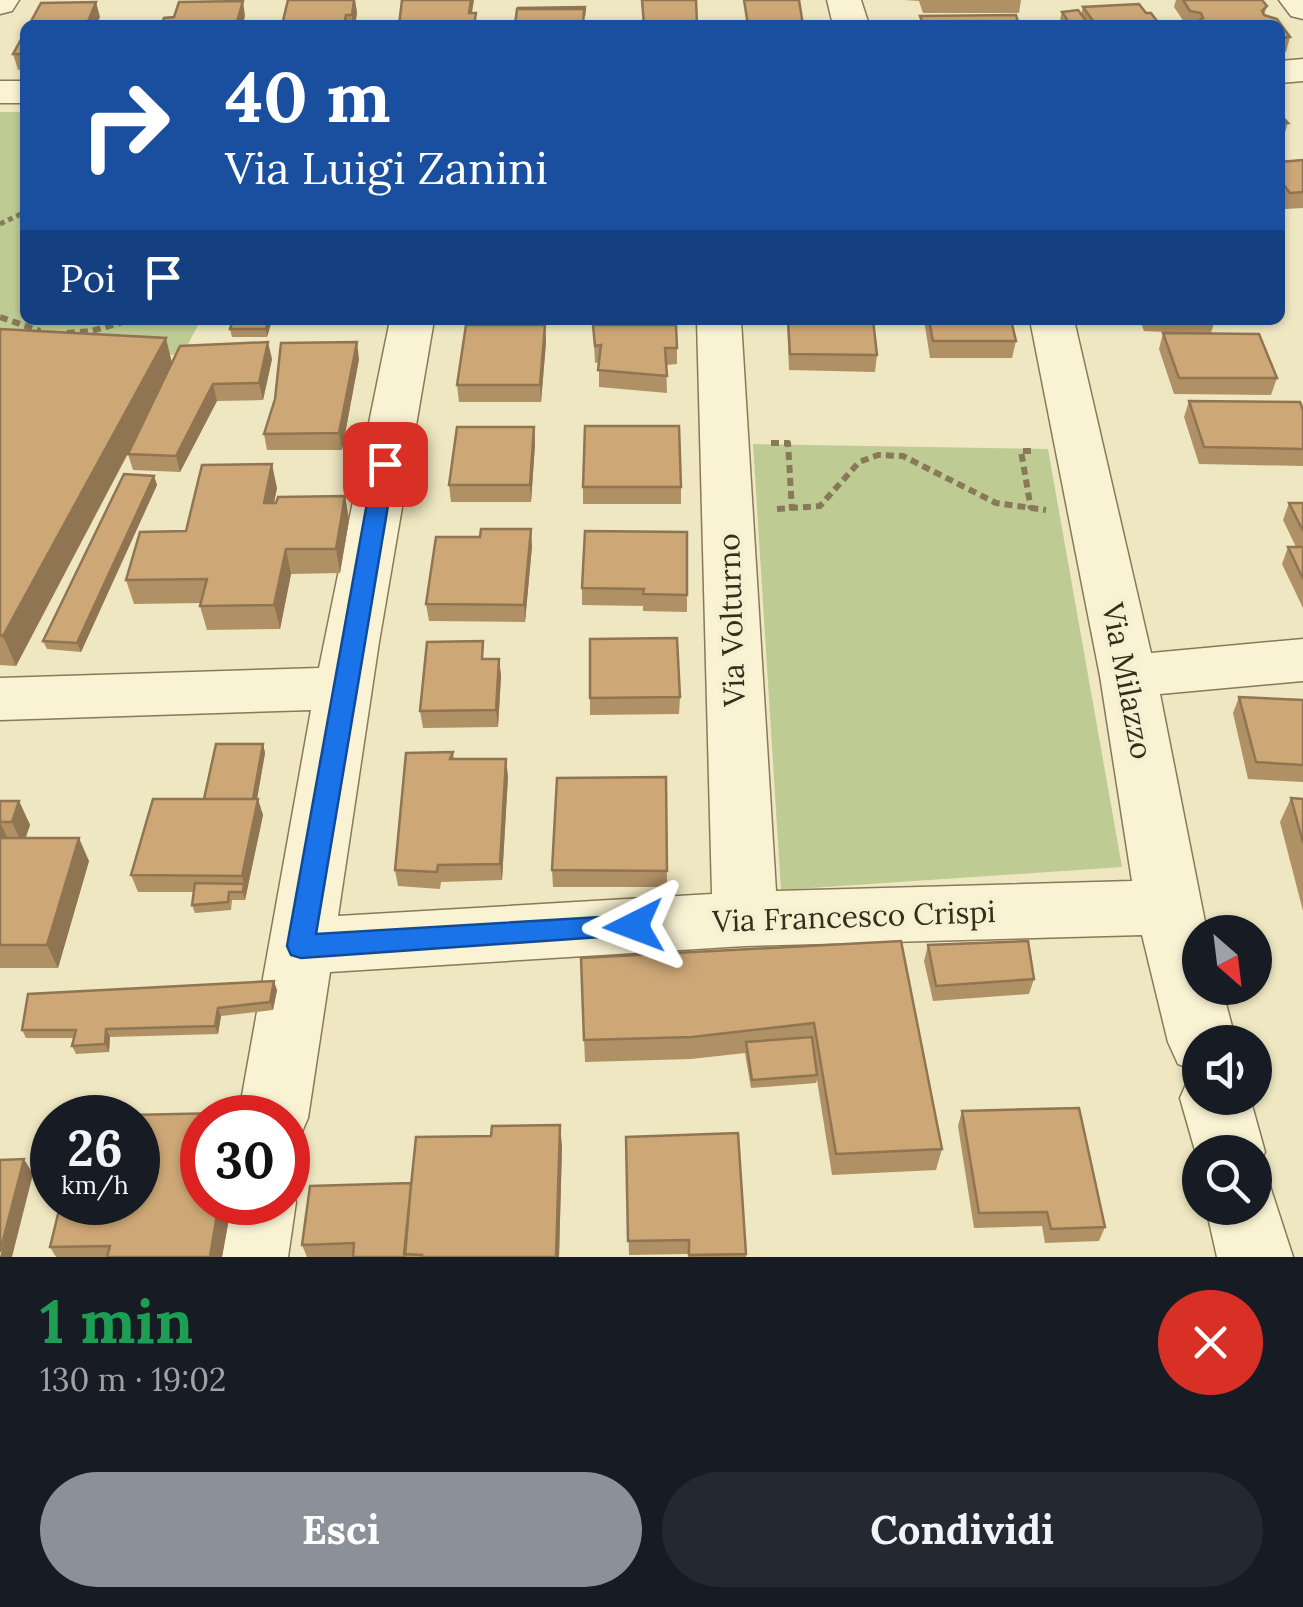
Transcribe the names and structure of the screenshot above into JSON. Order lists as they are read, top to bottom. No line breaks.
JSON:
{"streets":{"street":["Via Volturno","Via Milazzo","Via Francesco Crispi"]},"crossings":[["Via Volturno","Via Francesco Crispi"],["Via Milazzo","Via Francesco Crispi"]],"north":"bottom right","page":{"turn":["40 m","Via Luigi Zanini"],"then":"Poi","speed":"26 km/h","limit":"30","heading":["1 min","130 m · 19:02"],"buttons":["Esci","Condividi"]}}
